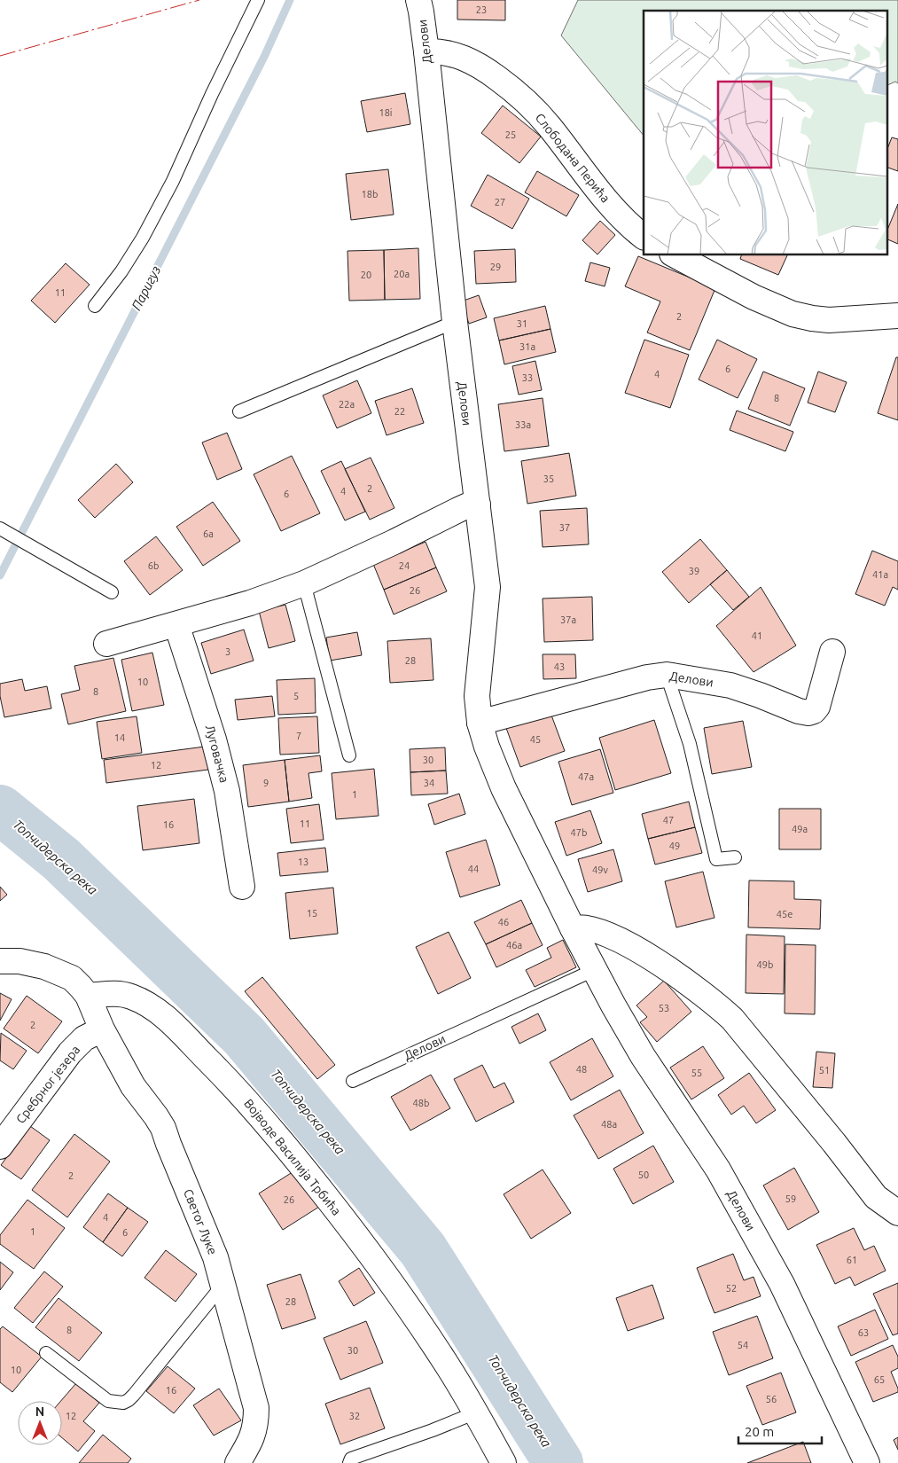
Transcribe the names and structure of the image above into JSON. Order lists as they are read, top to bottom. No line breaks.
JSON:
{"streets":{"street":["Делови","Слободана Перића","Луговачка","Сребрног језера","Војводе Василија Трбића","Светог Луке"]},"crossings":[["Делови","Слободана Перића"],["Сребрног језера","Светог Луке"],["Војводе Василија Трбића","Светог Луке"]],"water":["Паригуз","Топчидерска река"],"house_numbers":["23","18i","25","18b","27","29","20a","20","11","2","31","31a","6","4","33","8","22a","22","33a","35","2","4","6","37","6a","6b","24","39","41a","26","37a","41","3","28","43","10","8","5","7","14","45","30","12","47a","9","34","1","47","11","16","49a","47b","49","13","44","49v","15","45e","46","46a","49b","53","2","48","51","55","48b","48a","50","2","59","26","4","1","6","61","52","28","8","63","54","30","10","65","16","56","12","32"],"scale_bar":"20 m","north":"top"}
